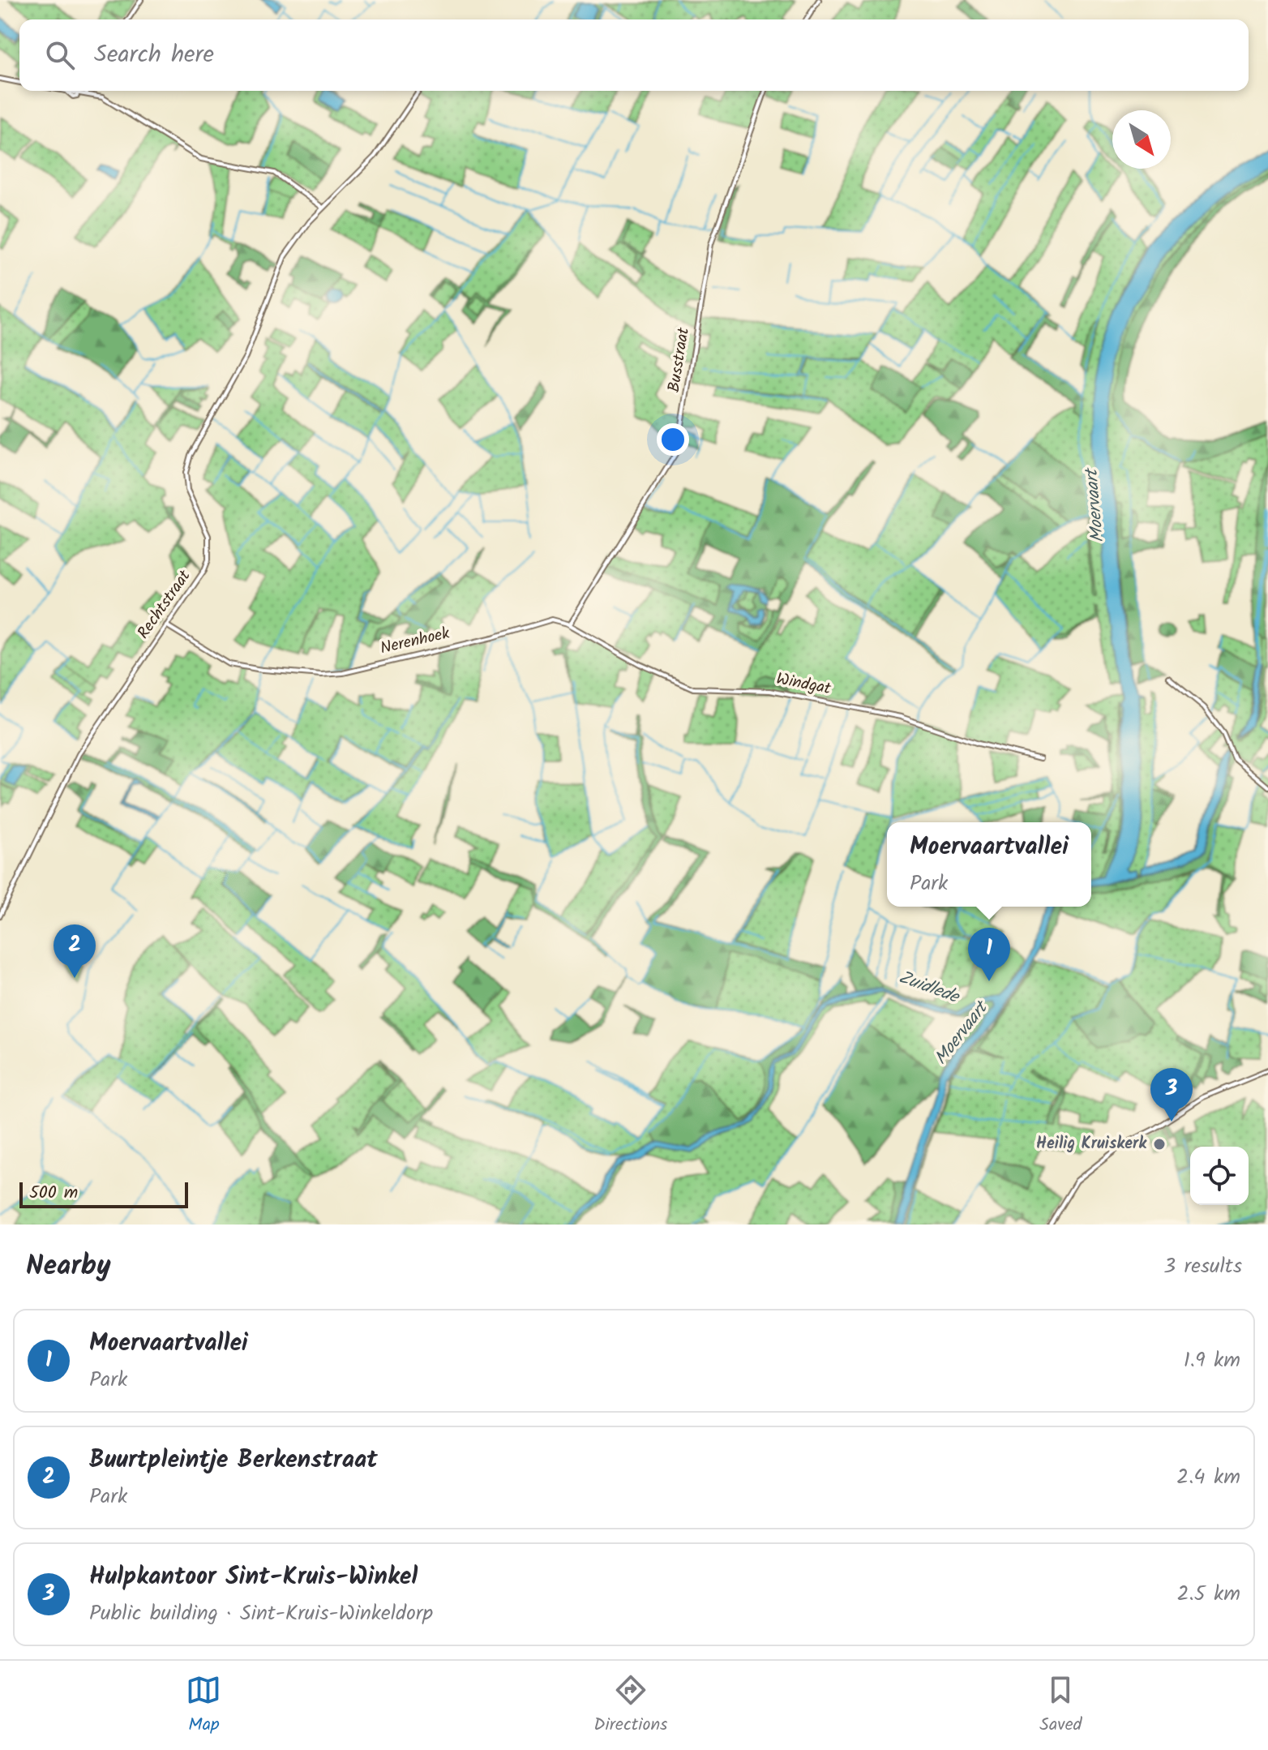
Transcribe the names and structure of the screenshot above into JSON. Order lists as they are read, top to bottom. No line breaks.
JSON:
{"streets":{"street":["Busstraat","Rechtstraat","Nerenhoek","Windgat"]},"crossings":[["Busstraat","Windgat"],["Rechtstraat","Nerenhoek"]],"water":["Moervaart","Zuidlede"],"places":["Heilig Kruiskerk"],"scale_bar":"500 m","north":"bottom right","page":{"search":"Search here","popup":["Moervaartvallei","Park"],"pins":["2","1","3"],"scale":"500 m","heading":["Nearby","3 results"],"list":[{"mark":"1","name":"Moervaartvallei","note":"Park","value":"1.9 km"},{"mark":"2","name":"Buurtpleintje Berkenstraat","note":"Park","value":"2.4 km"},{"mark":"3","name":"Hulpkantoor Sint-Kruis-Winkel","note":"Public building · Sint-Kruis-Winkeldorp","value":"2.5 km"}],"nav":["Map","Directions","Saved"]}}
